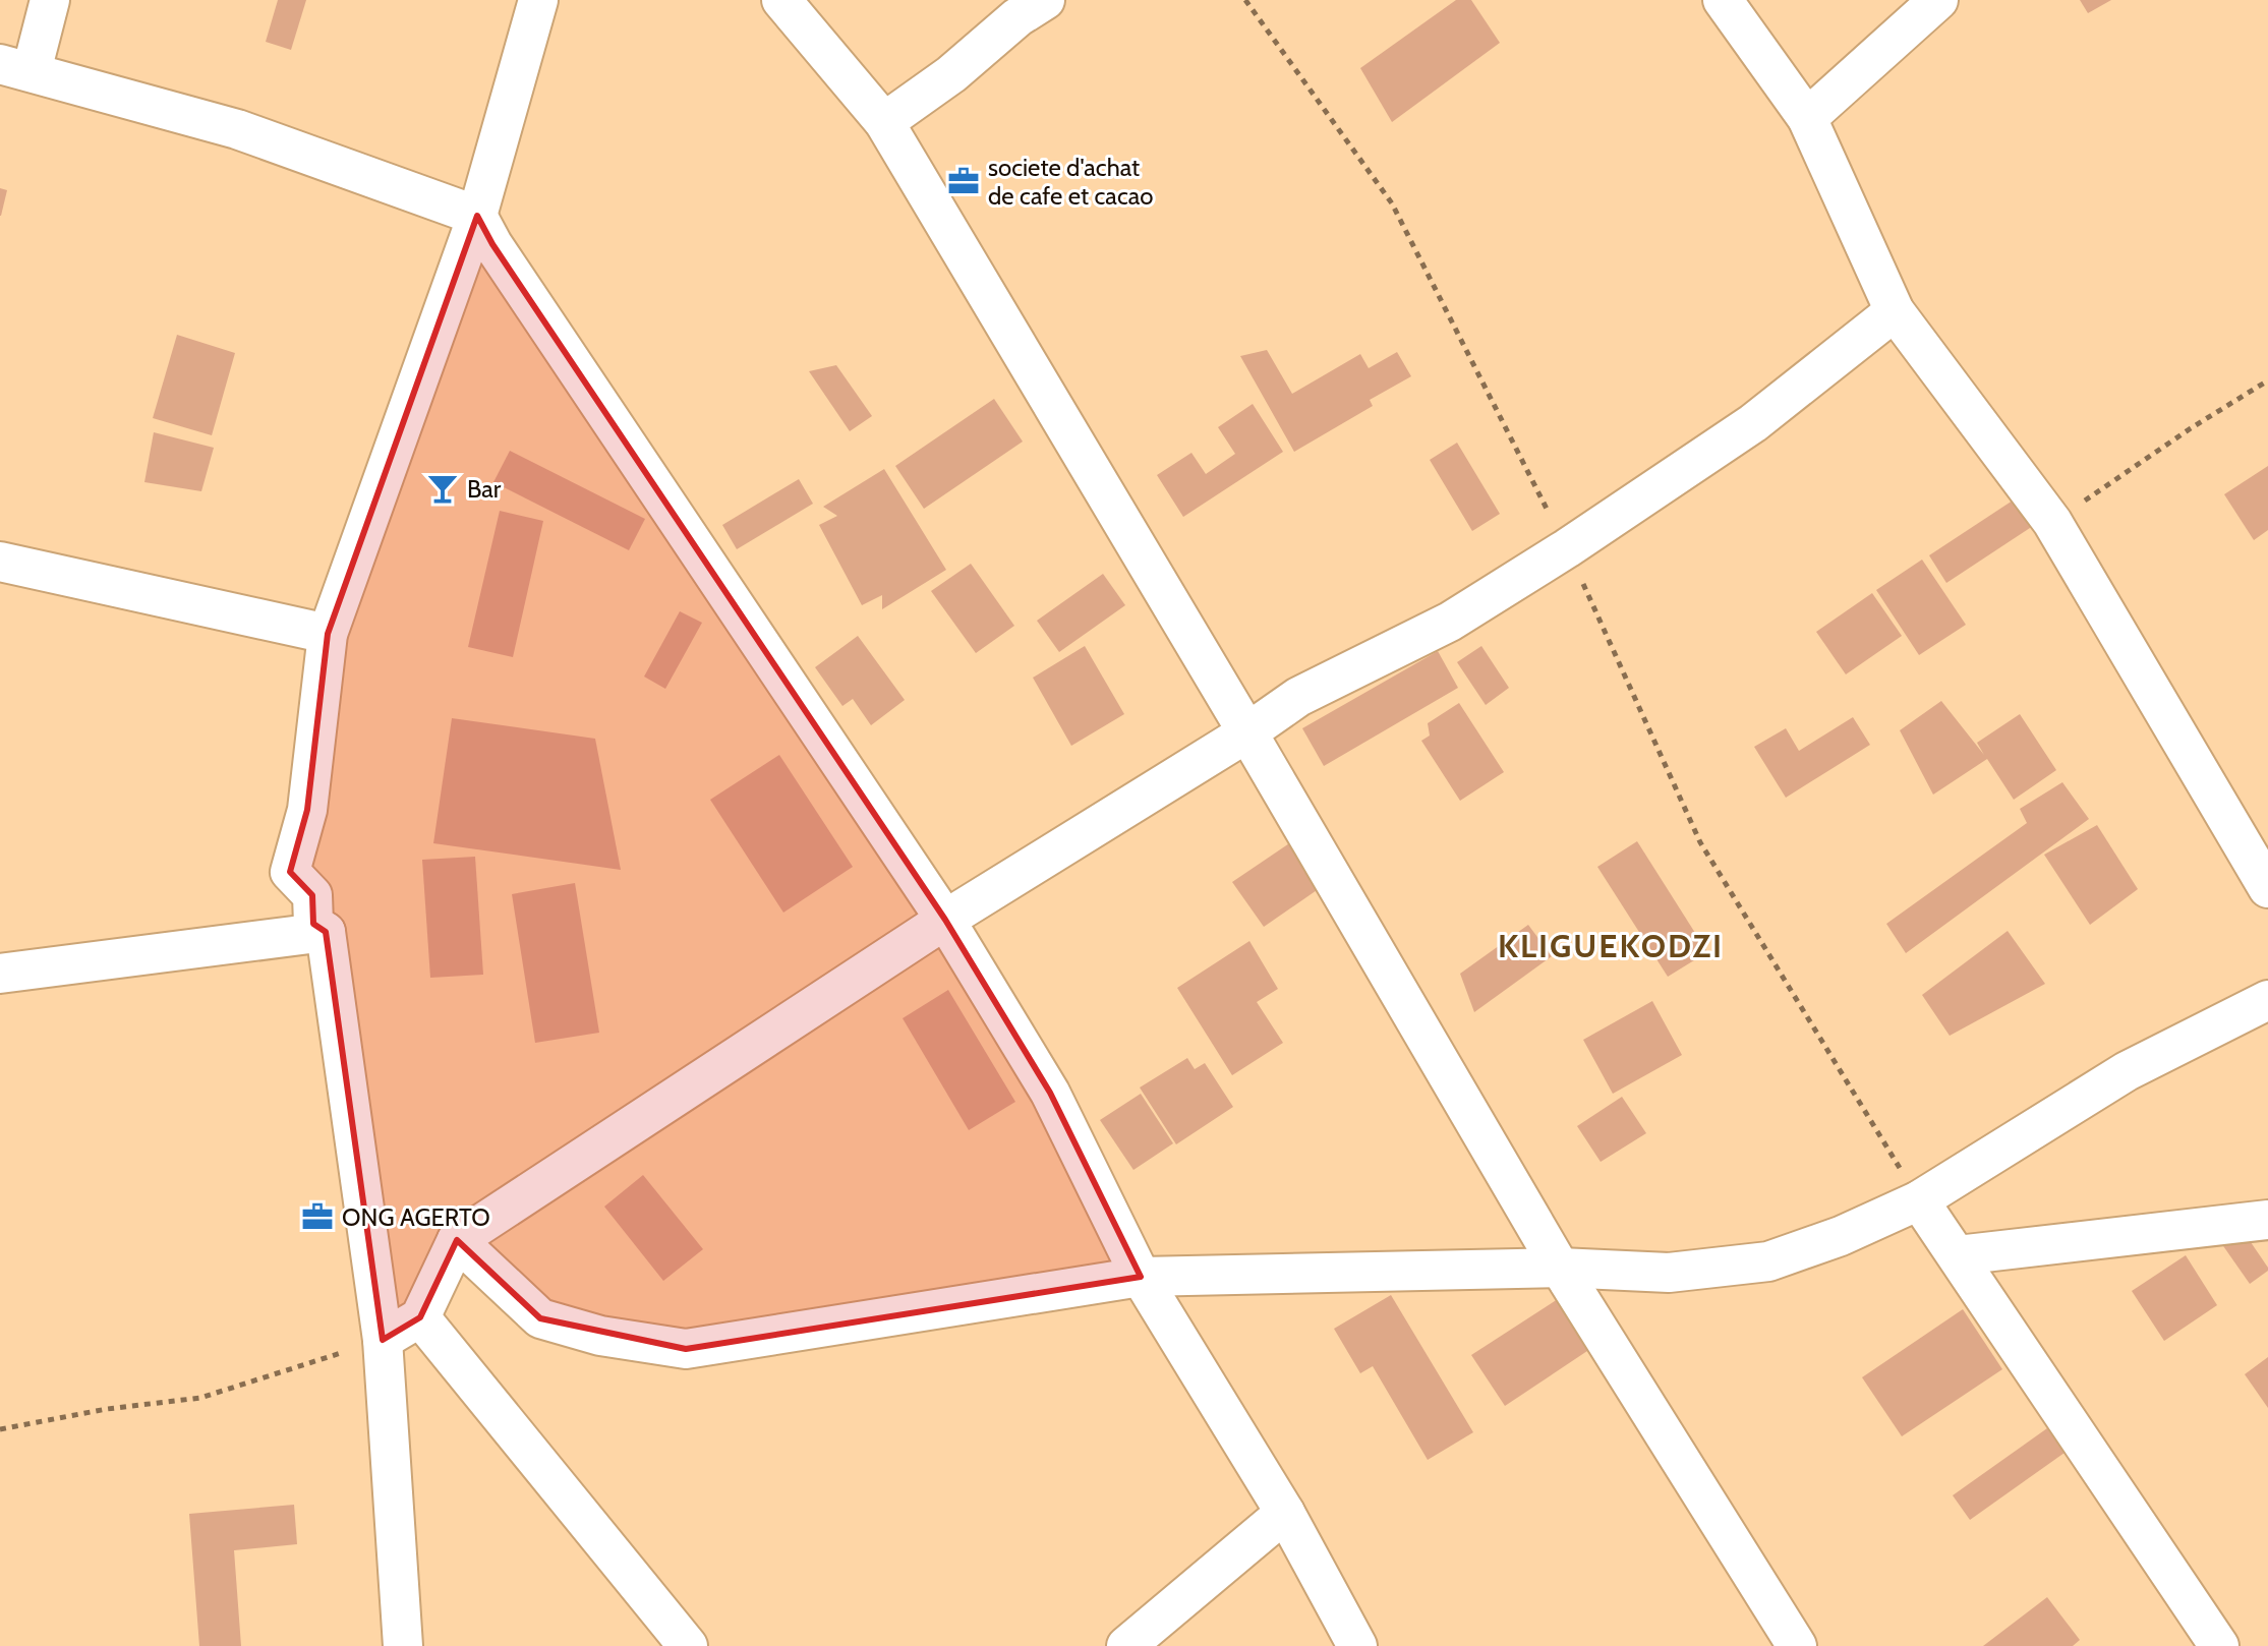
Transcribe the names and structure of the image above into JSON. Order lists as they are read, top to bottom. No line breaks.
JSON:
{"districts":["KLIGUEKODZI"],"places":{"office":["societe d'achat de cafe et cacao","ONG AGERTO"],"bar":["Bar"]}}
